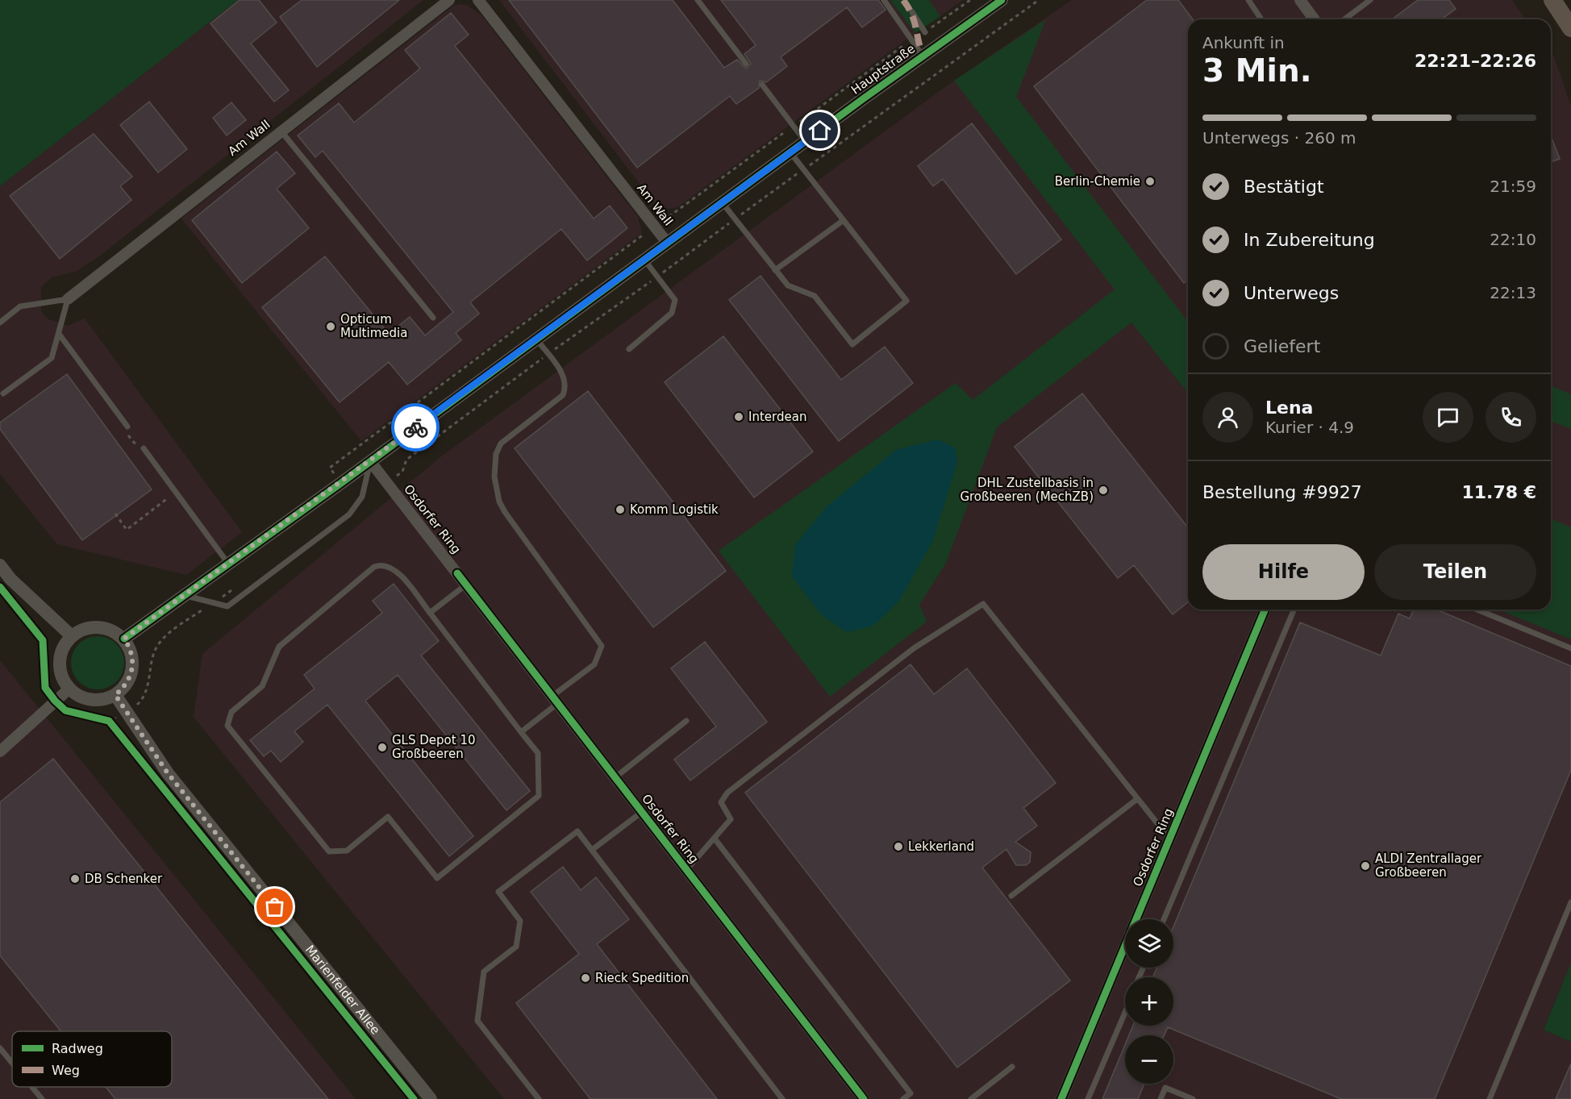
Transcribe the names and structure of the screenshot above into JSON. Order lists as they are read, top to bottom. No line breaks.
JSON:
{"streets":{"street":["Hauptstraße","Am Wall","Osdorfer Ring","Marienfelder Allee"]},"crossings":[["Hauptstraße","Am Wall"],["Hauptstraße","Osdorfer Ring"],["Hauptstraße","Marienfelder Allee"]],"places":["Berlin-Chemie","Opticum Multimedia","Interdean","DHL Zustellbasis in Großbeeren (MechZB)","Komm Logistik","GLS Depot 10 Großbeeren","Lekkerland","ALDI Zentrallager Großbeeren","DB Schenker","Rieck Spedition"],"legend":["Radweg","Weg"],"page":{"heading":["3 Min.","Ankunft in","22:21–22:26"],"panel":["Lena","Kurier · 4.9","Bestellung #9927","11.78 €"],"bar":"Unterwegs · 260 m","list":[["Bestätigt","21:59"],["In Zubereitung","22:10"],["Unterwegs","22:13"],"Geliefert"],"buttons":["Hilfe","Teilen"],"map_buttons":["+","−"]}}
